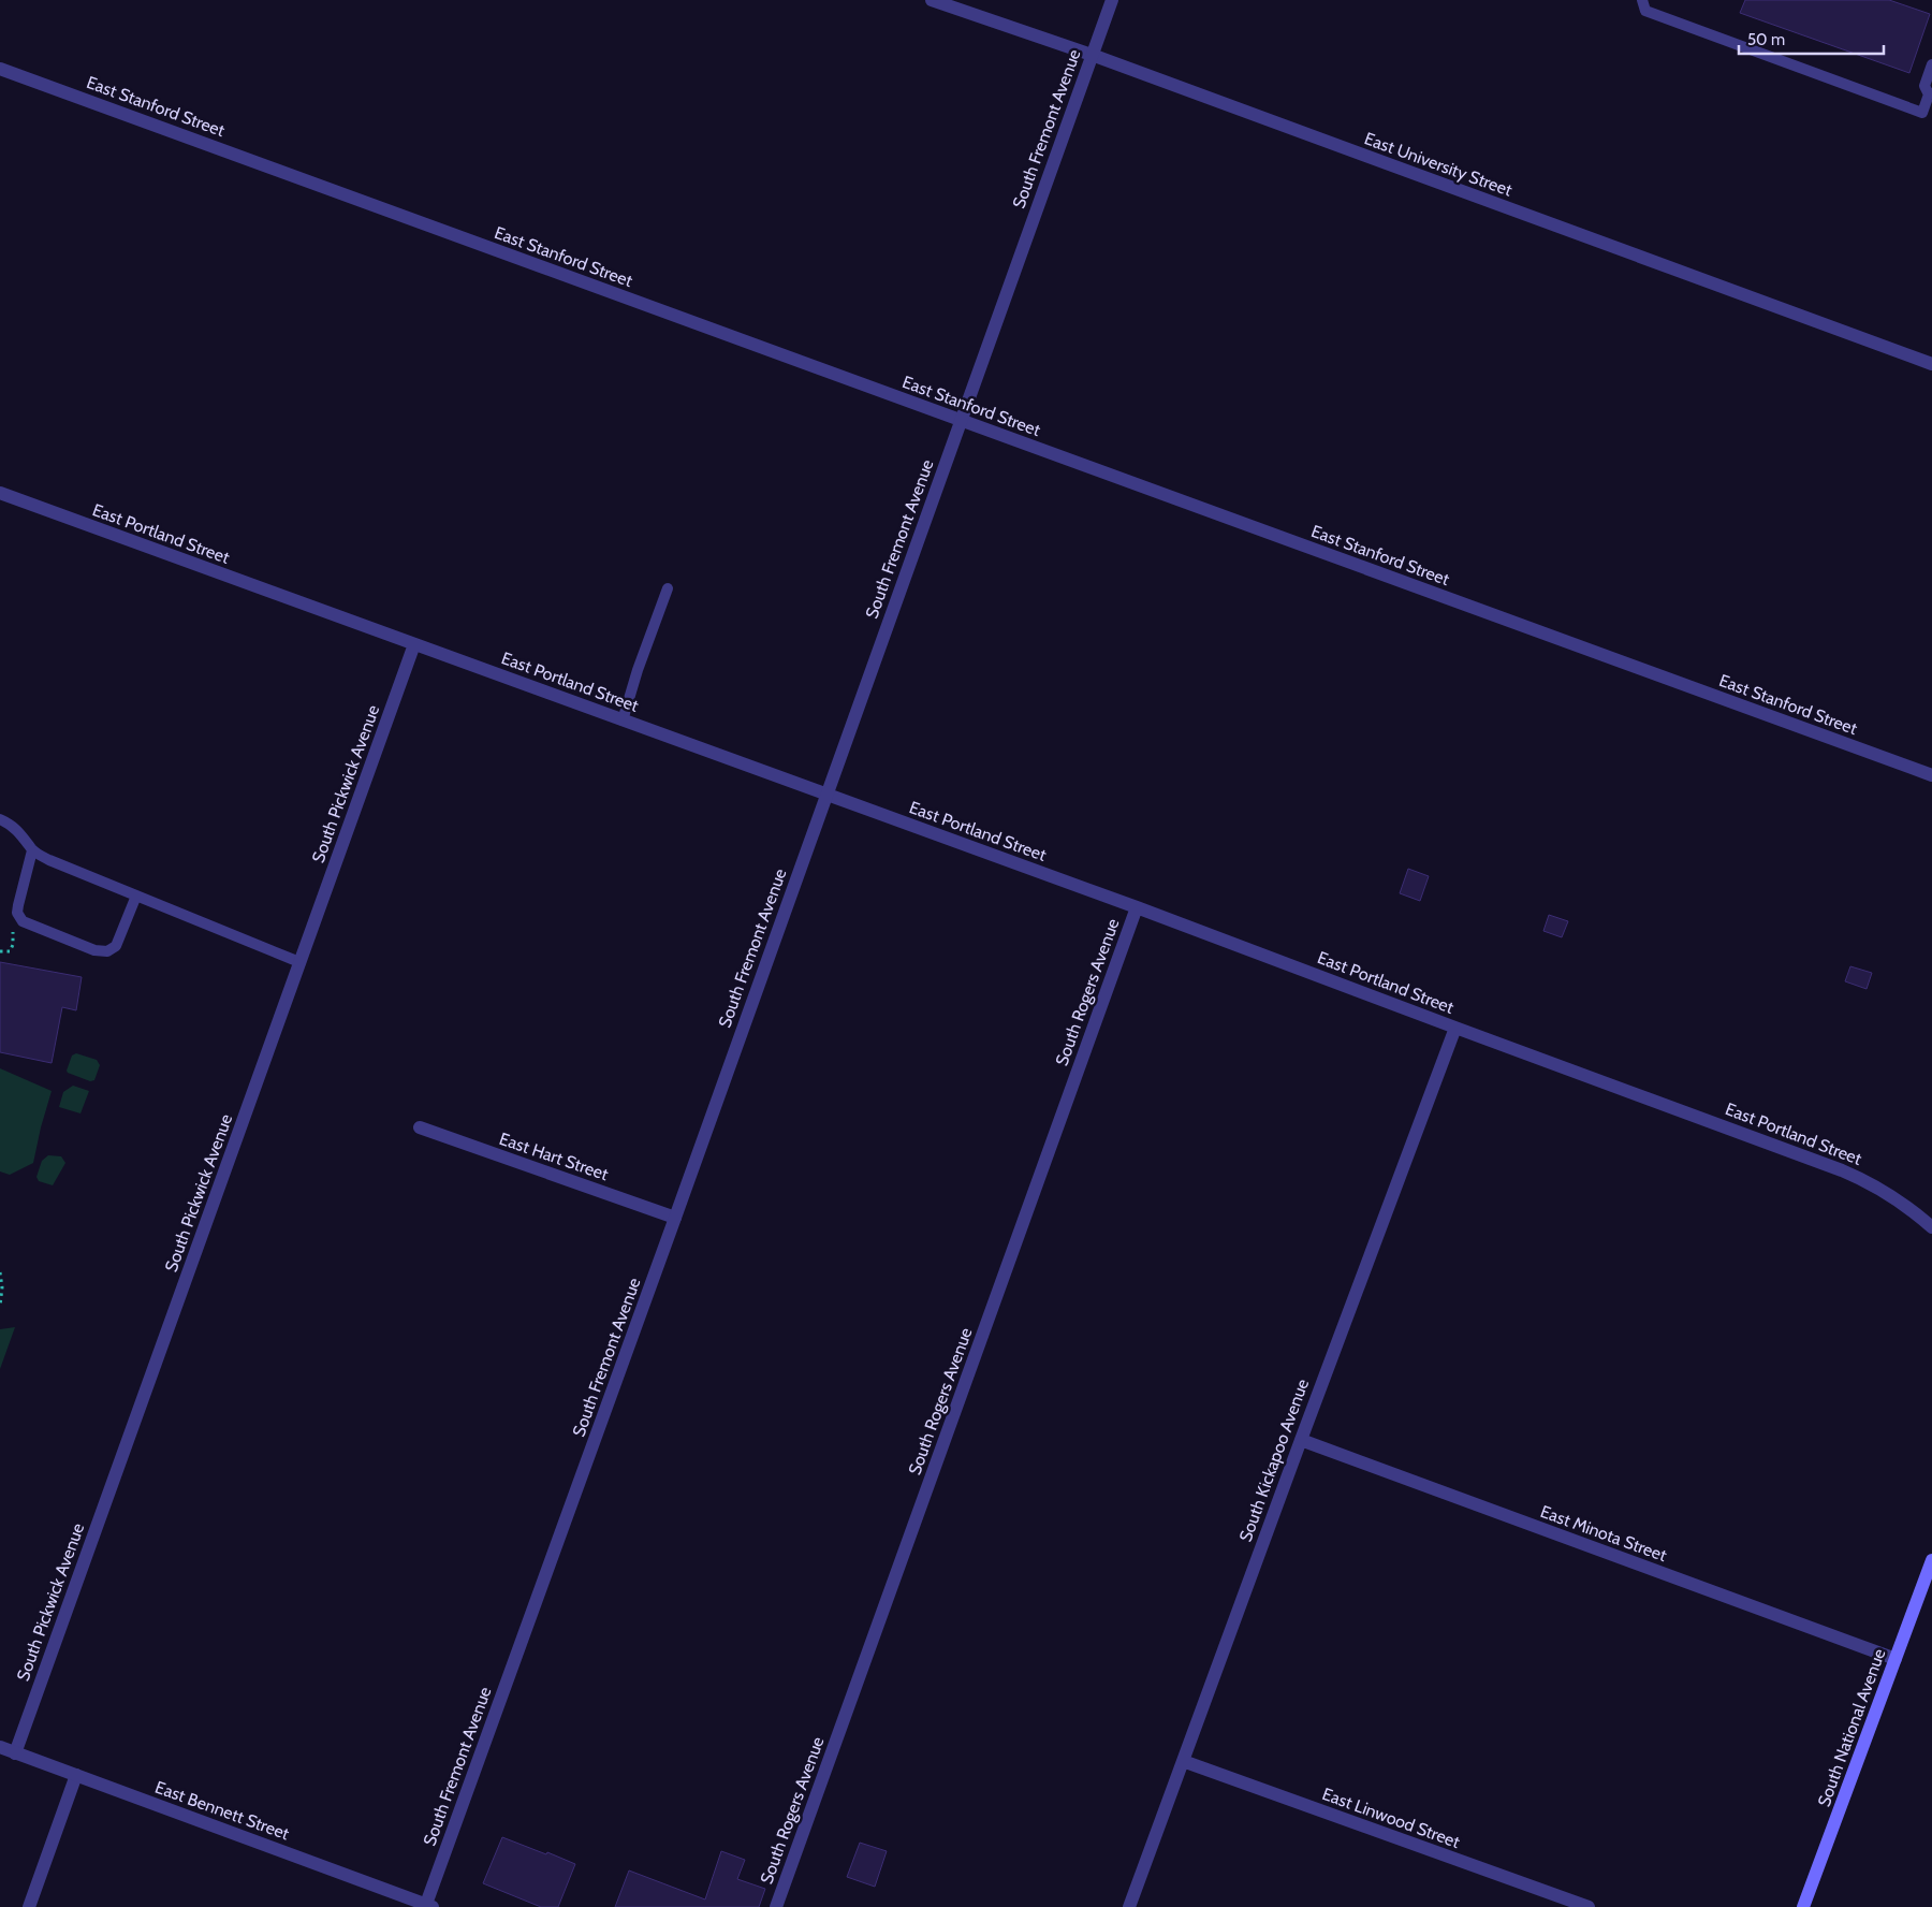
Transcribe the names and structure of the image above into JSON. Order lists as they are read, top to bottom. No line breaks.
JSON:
{"streets":{"main road":["South National Avenue"],"street":["East Stanford Street","South Fremont Avenue","East University Street","East Portland Street","South Pickwick Avenue","South Rogers Avenue","East Hart Street","South Kickapoo Avenue","East Minota Street","East Bennett Street","East Linwood Street"]},"crossings":[["East Stanford Street","South Fremont Avenue"],["South Fremont Avenue","East University Street"],["South Fremont Avenue","East Portland Street"],["South Fremont Avenue","East Hart Street"],["South Fremont Avenue","East Bennett Street"],["East Portland Street","South Pickwick Avenue"],["East Portland Street","South Rogers Avenue"],["East Portland Street","South Kickapoo Avenue"],["South Pickwick Avenue","East Bennett Street"],["South Kickapoo Avenue","East Minota Street"],["South Kickapoo Avenue","East Linwood Street"],["East Minota Street","South National Avenue"]],"scale_bar":"50 m"}
